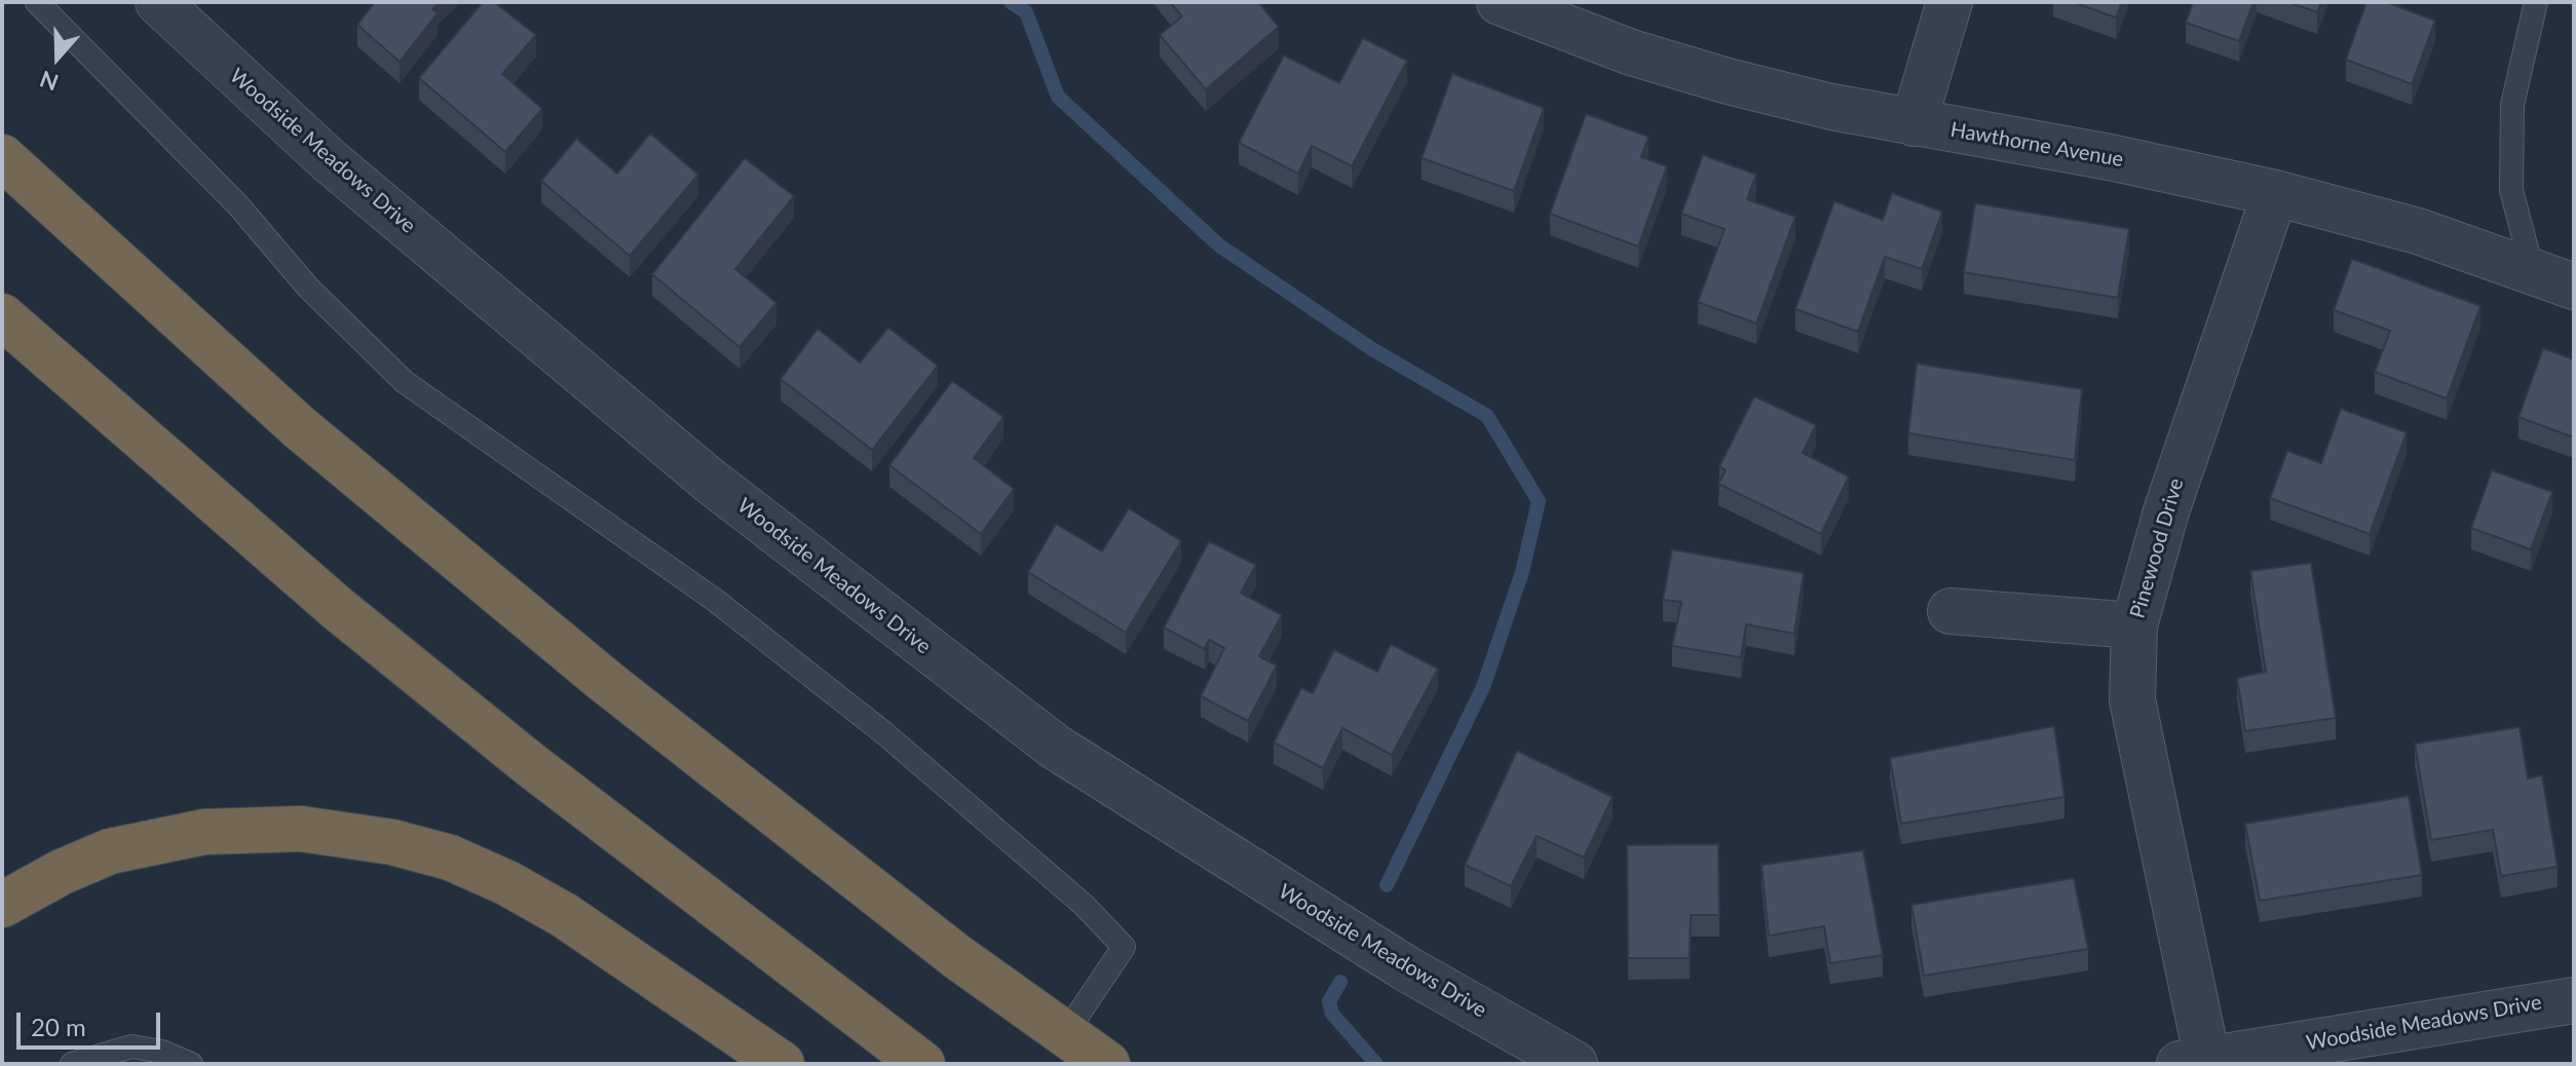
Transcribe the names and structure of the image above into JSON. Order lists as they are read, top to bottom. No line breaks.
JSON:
{"streets":{"street":["Hawthorne Avenue","Woodside Meadows Drive","Pinewood Drive"]},"crossings":[["Hawthorne Avenue","Pinewood Drive"],["Woodside Meadows Drive","Pinewood Drive"]],"scale_bar":"20 m","north":"bottom"}
